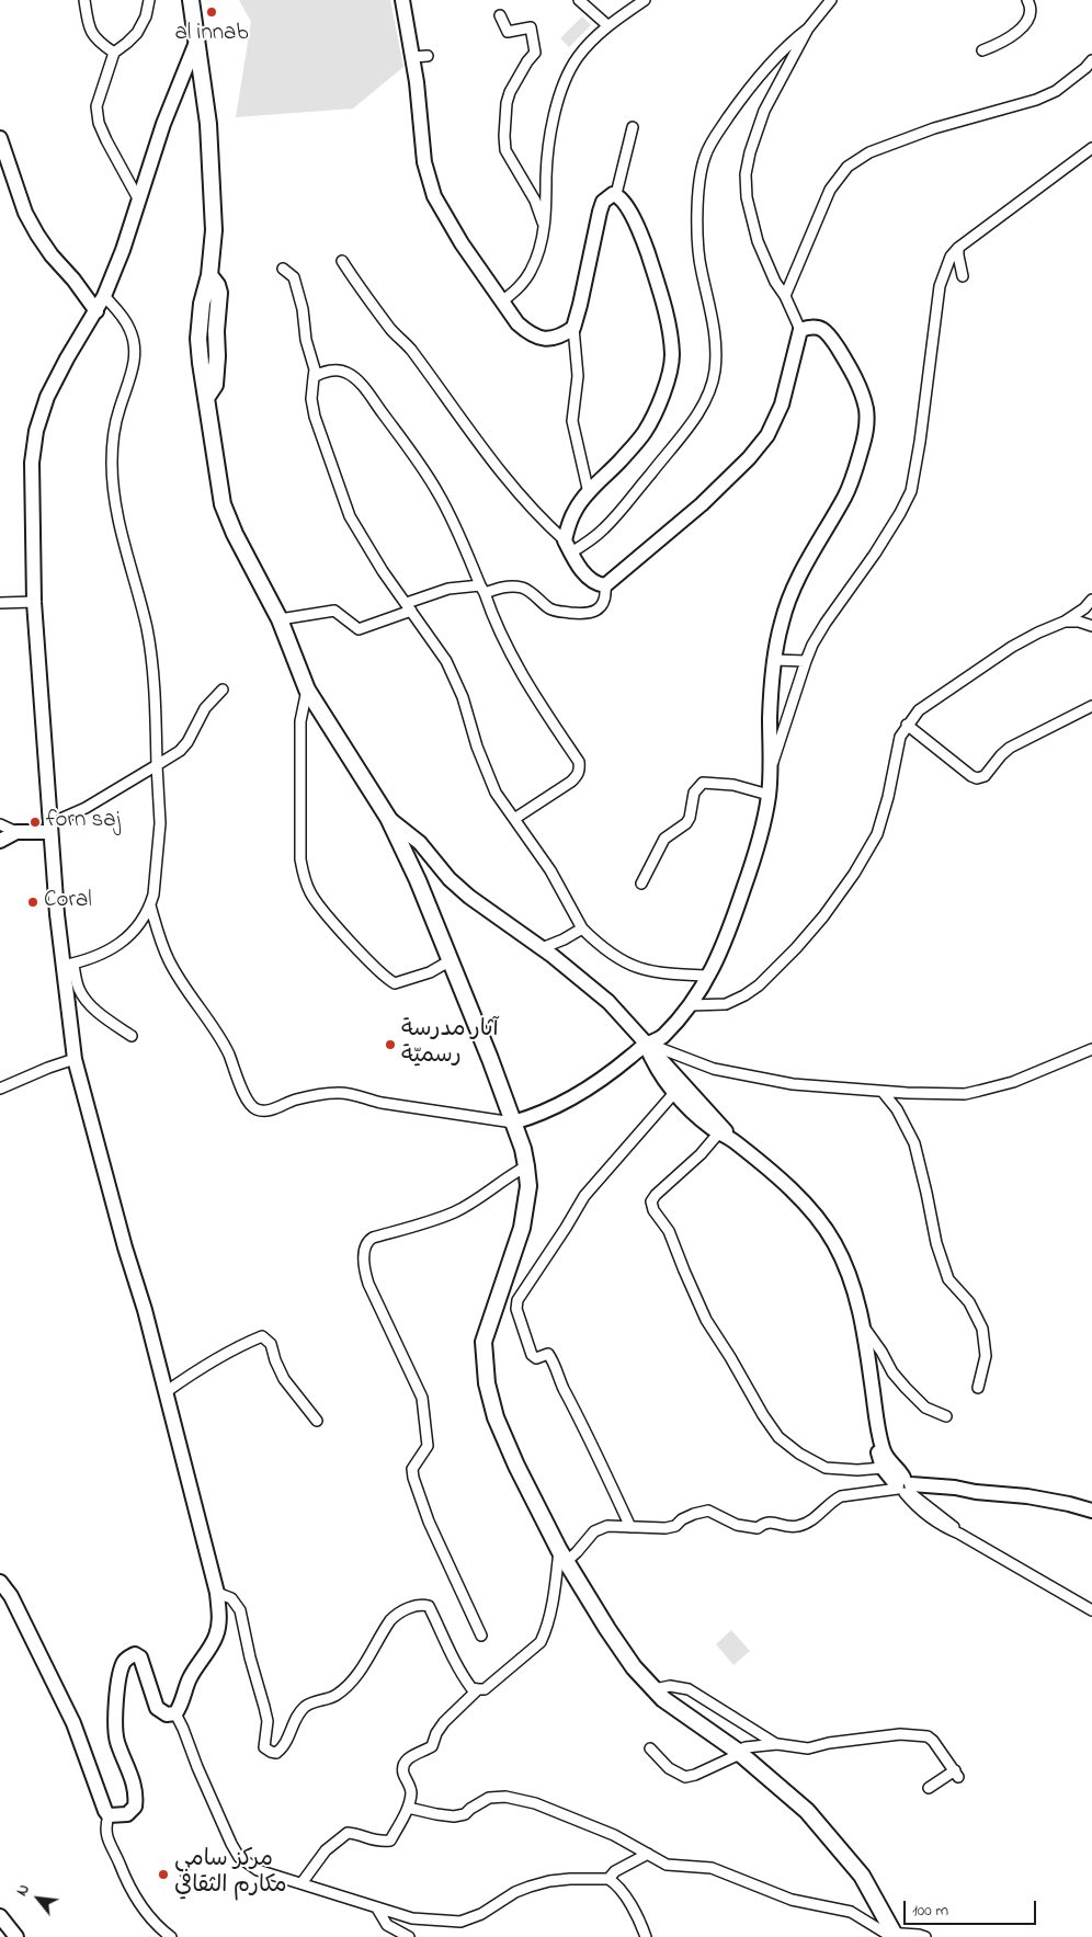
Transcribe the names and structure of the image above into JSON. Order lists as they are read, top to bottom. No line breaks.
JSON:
{"places":["al innab","forn saj","Coral","آثار مدرسة رسميّة","مركز سامي مكارم الثقافي"],"scale_bar":"100 m","north":"top left"}
